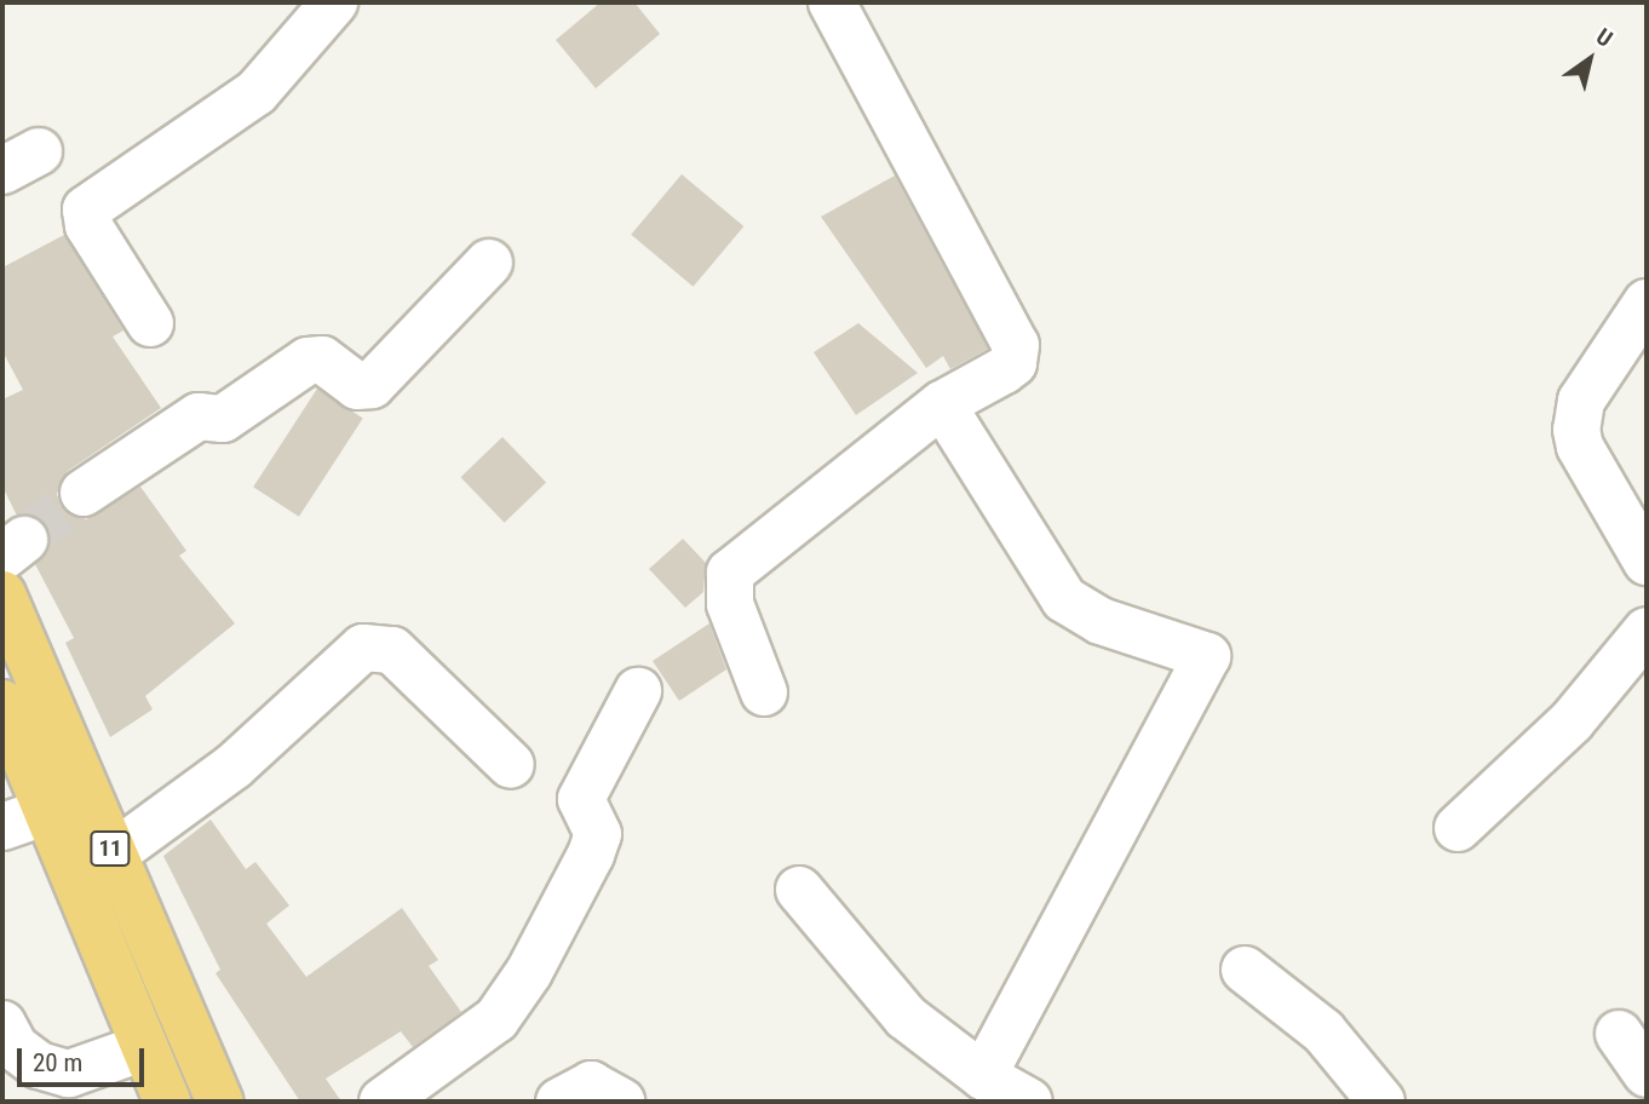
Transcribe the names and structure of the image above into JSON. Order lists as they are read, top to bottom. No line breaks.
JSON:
{"streets":{"highway":["11"]},"scale_bar":"20 m","north":"top right"}
